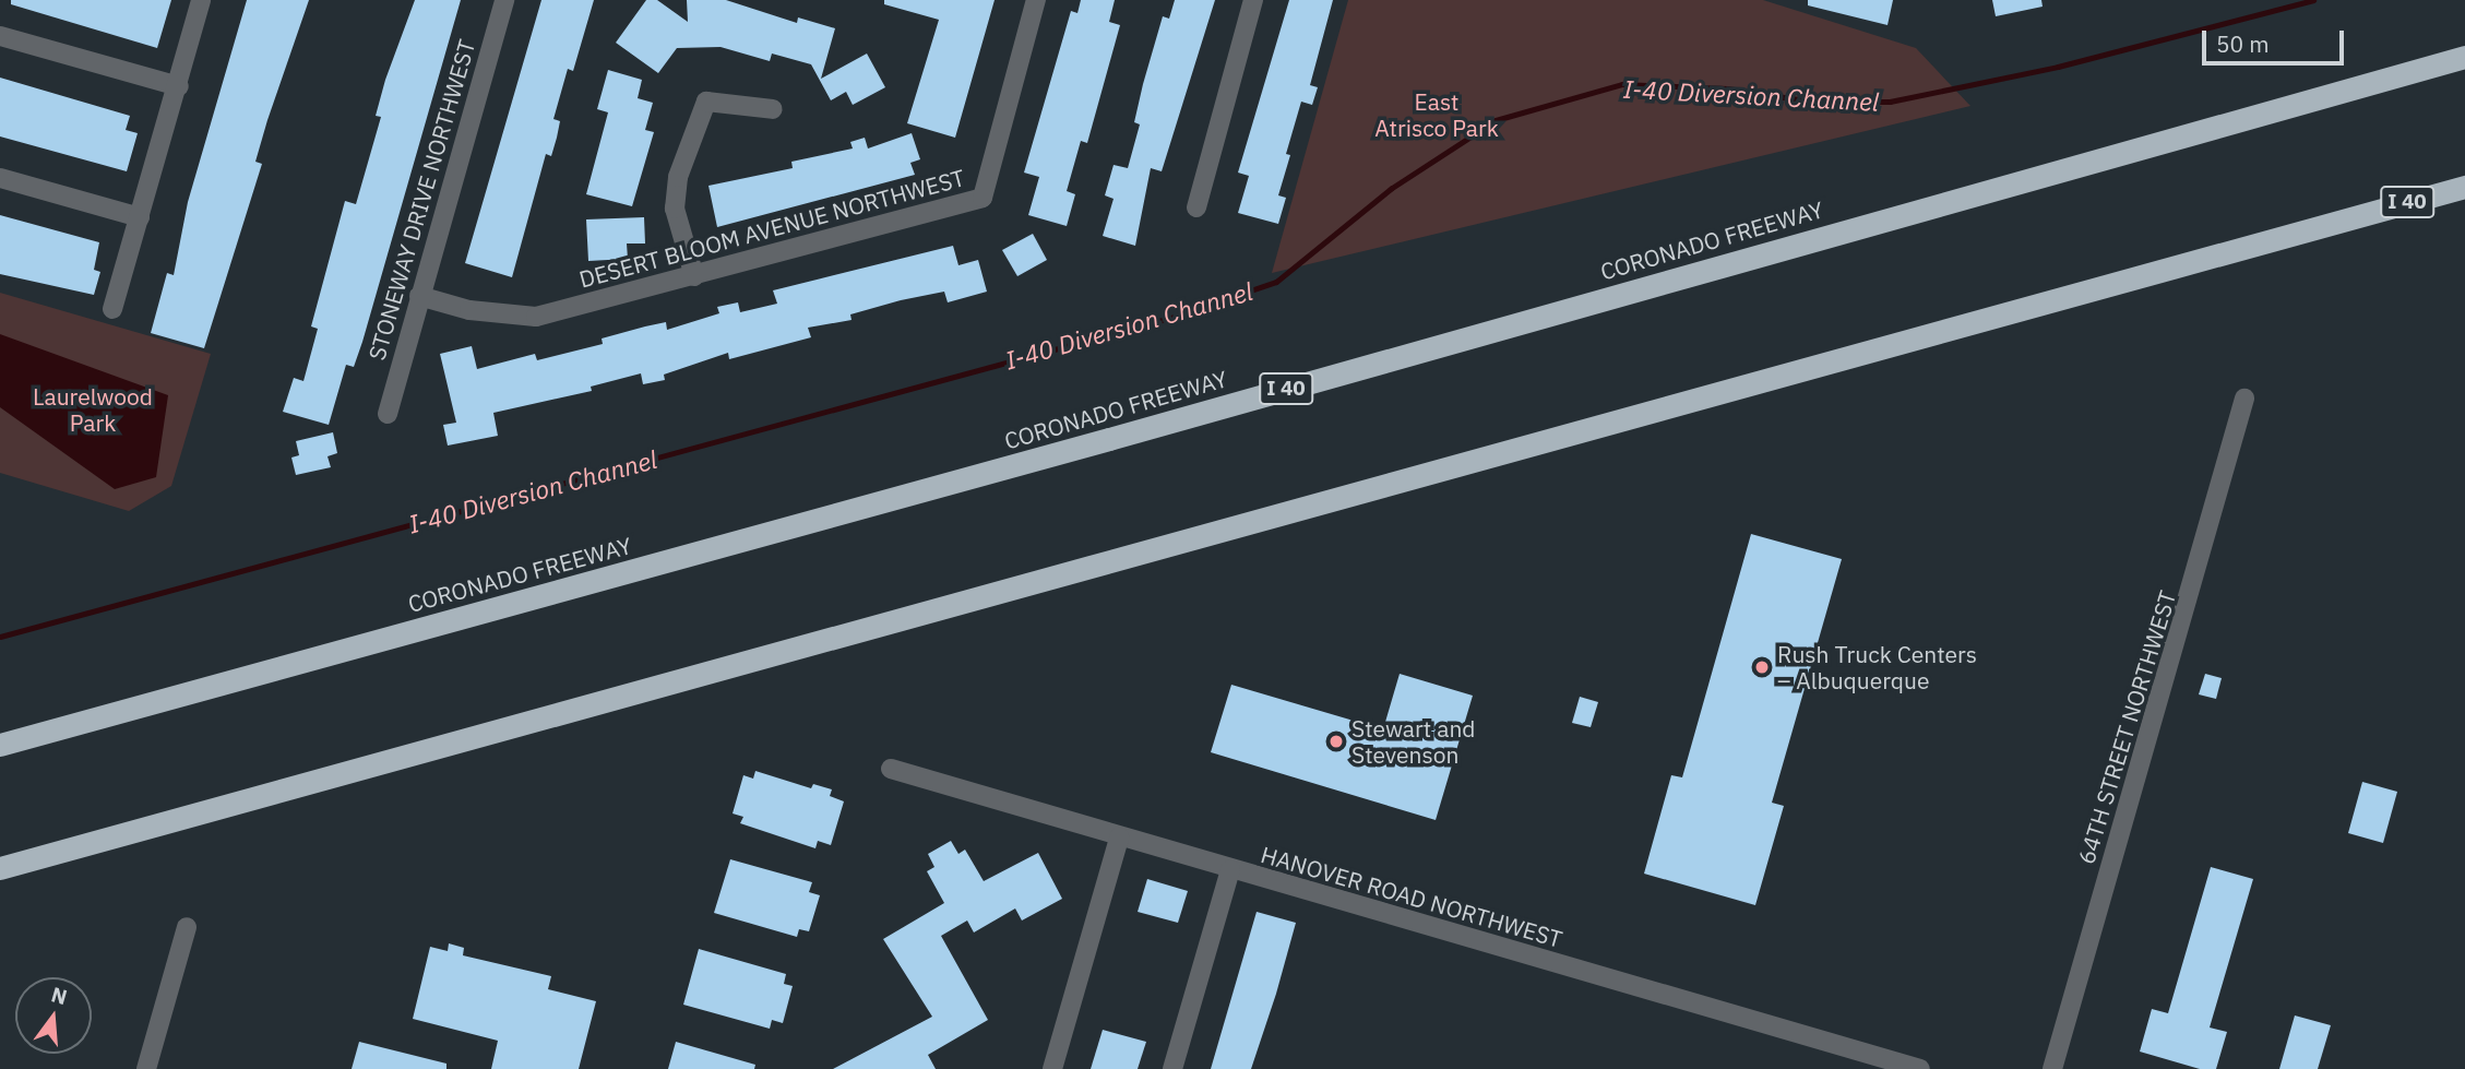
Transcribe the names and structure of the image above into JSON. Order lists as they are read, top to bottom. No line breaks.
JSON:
{"streets":{"highway":["I 40","CORONADO FREEWAY"],"street":["STONEWAY DRIVE NORTHWEST","DESERT BLOOM AVENUE NORTHWEST","64TH STREET NORTHWEST","HANOVER ROAD NORTHWEST"]},"crossings":[["STONEWAY DRIVE NORTHWEST","DESERT BLOOM AVENUE NORTHWEST"]],"water":["I-40 Diversion Channel"],"parks":["East Atrisco Park","Laurelwood Park"],"places":["Rush Truck Centers – Albuquerque","Stewart and Stevenson"],"scale_bar":"50 m","north":"top"}
